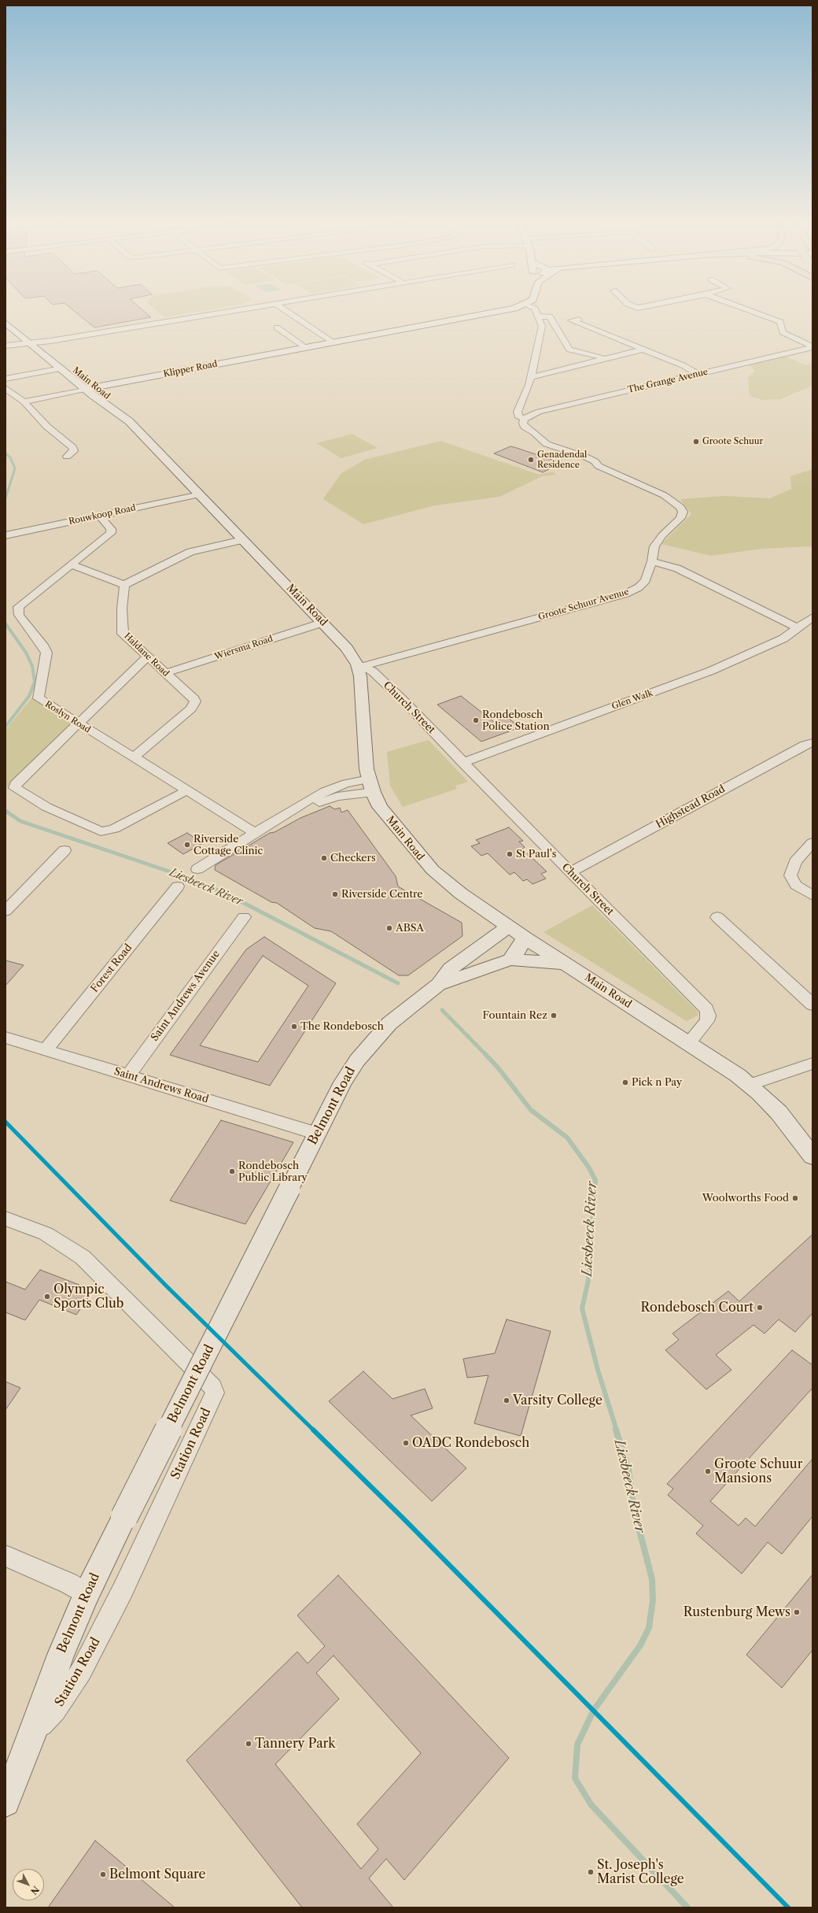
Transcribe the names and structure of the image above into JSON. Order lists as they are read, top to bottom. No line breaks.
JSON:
{"streets":{"main road":["Klipper Road","Main Road","Belmont Road"],"street":["The Grange Avenue","Rouwkoop Road","Groote Schuur Avenue","Wiersma Road","Haldane Road","Glen Walk","Church Street","Roslyn Road","Highstead Road","Forest Road","Saint Andrews Avenue","Saint Andrews Road","Station Road"]},"crossings":[["Klipper Road","Main Road"],["The Grange Avenue","Groote Schuur Avenue"],["Main Road","Rouwkoop Road"],["Main Road","Groote Schuur Avenue"],["Main Road","Wiersma Road"],["Main Road","Church Street"],["Main Road","Belmont Road"],["Rouwkoop Road","Roslyn Road"],["Groote Schuur Avenue","Church Street"],["Wiersma Road","Haldane Road"],["Haldane Road","Roslyn Road"],["Glen Walk","Church Street"],["Church Street","Highstead Road"],["Forest Road","Saint Andrews Road"],["Saint Andrews Avenue","Saint Andrews Road"],["Saint Andrews Road","Belmont Road"],["Belmont Road","Station Road"]],"water":["Liesbeeck River"],"places":["Groote Schuur","Genadendal Residence","Rondebosch Police Station","Riverside Cottage Clinic","St Paul's","Checkers","Riverside Centre","ABSA","Fountain Rez","The Rondebosch","Pick n Pay","Rondebosch Public Library","Woolworths Food","Olympic Sports Club","Rondebosch Court","Varsity College","OADC Rondebosch","Groote Schuur Mansions","Rustenburg Mews","Tannery Park","St. Joseph's Marist College","Belmont Square"],"north":"bottom right"}
